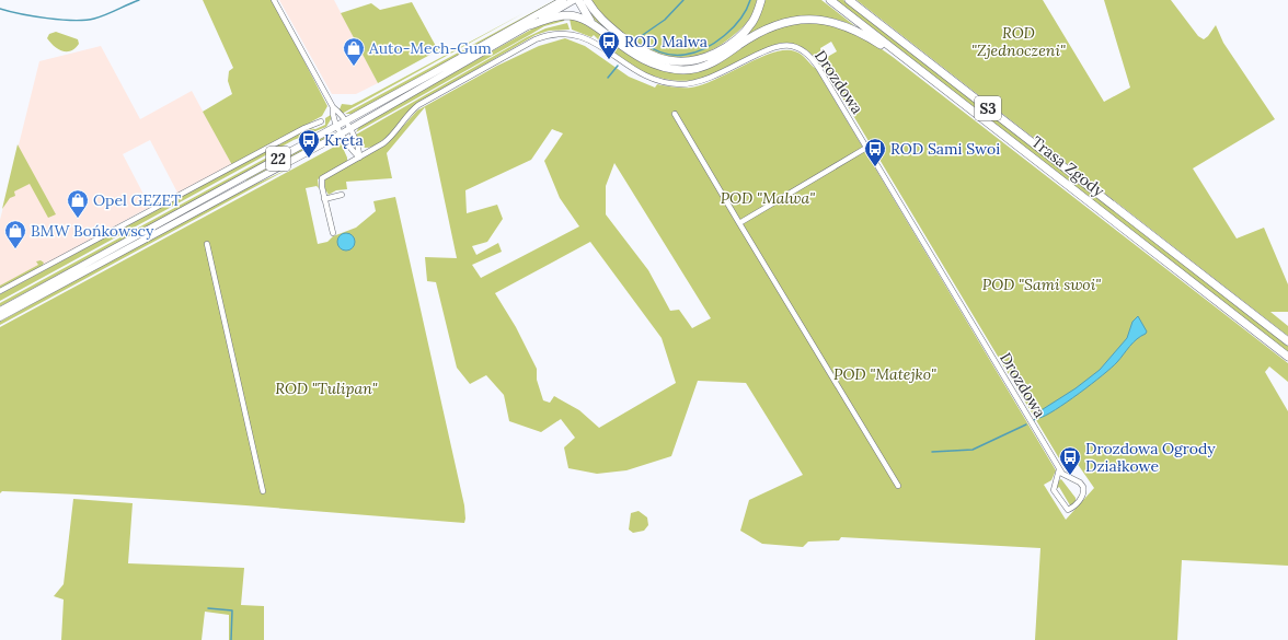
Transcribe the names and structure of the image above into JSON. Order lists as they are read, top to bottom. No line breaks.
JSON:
{"streets":{"highway":["S3","Trasa Zgody"],"main road":["22"],"street":["Drozdowa"]},"parks":["ROD \"Zjednoczeni\"","POD \"Malwa\"","POD \"Sami swoi\"","POD \"Matejko\"","ROD \"Tulipan\""],"places":{"bus stop":["ROD Malwa","Kręta","ROD Sami Swoi","Drozdowa Ogrody Działkowe"],"shop":["Auto-Mech-Gum","Opel GEZET","BMW Bońkowscy"]}}
